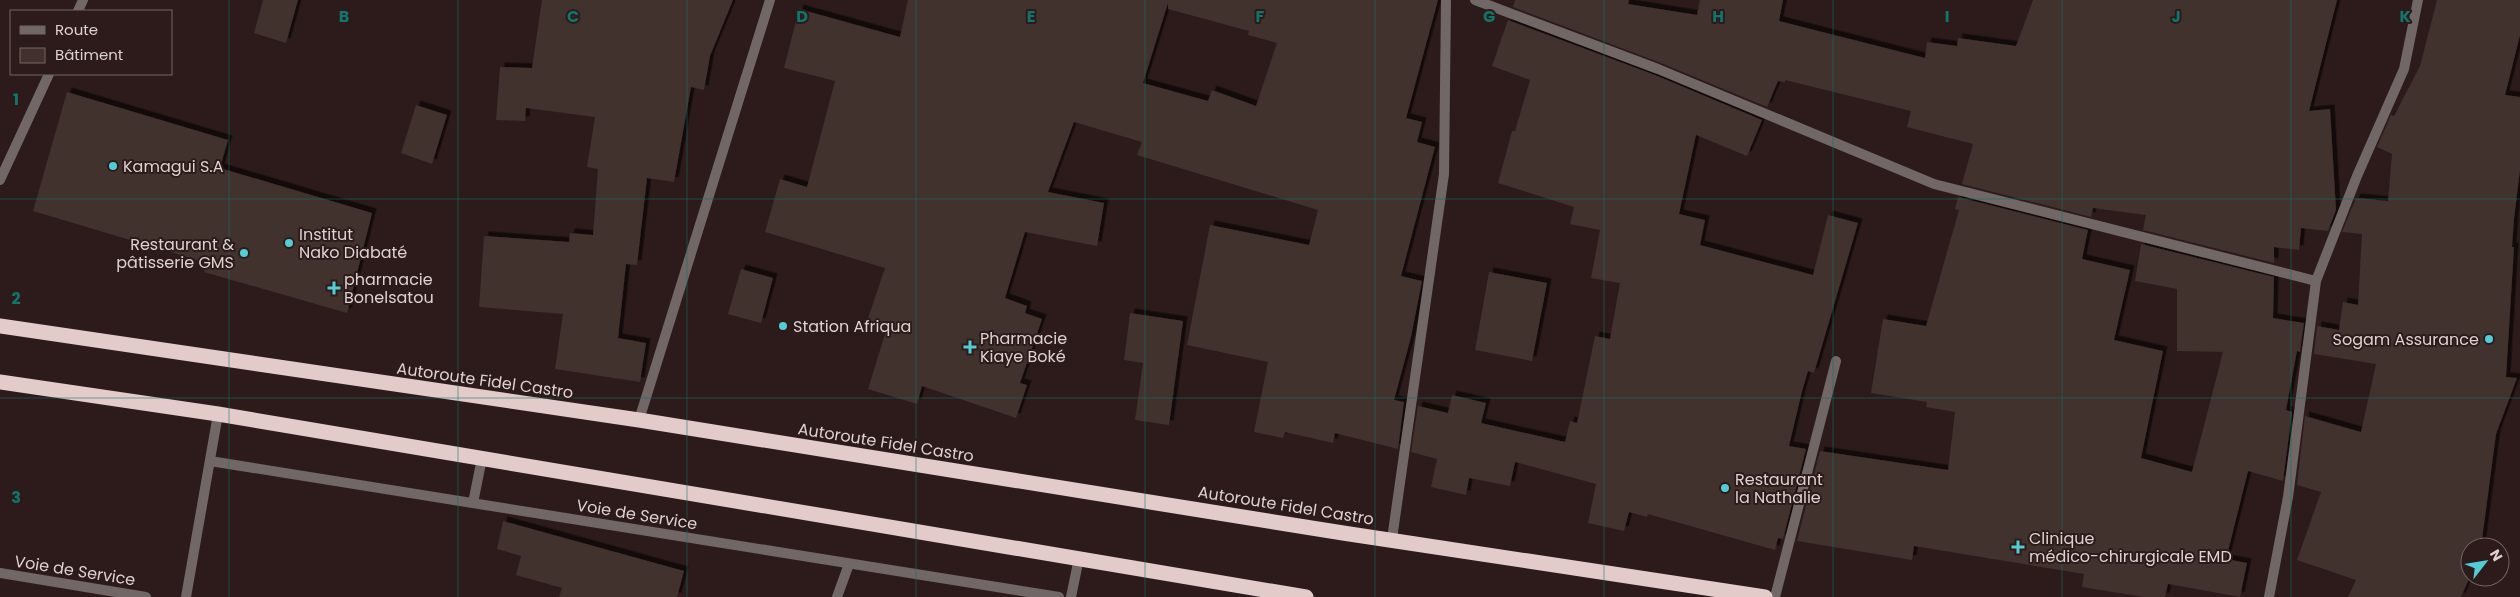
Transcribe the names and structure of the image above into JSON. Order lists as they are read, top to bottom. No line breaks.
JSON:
{"streets":{"highway":["Autoroute Fidel Castro"],"street":["Voie de Service"]},"places":{"other":["Kamagui S.A","Institut Nako Diabaté","Restaurant & pâtisserie GMS","Station Afriqua","Sogam Assurance","Restaurant la Nathalie"],"health":["pharmacie Bonelsatou","Pharmacie Kiaye Boké","Clinique médico-chirurgicale EMD"]},"legend":["Route","Bâtiment"],"north":"top right","grid":{"columns":["B","C","D","E","F","G","H","I","J","K"],"rows":["1","2","3"]}}
